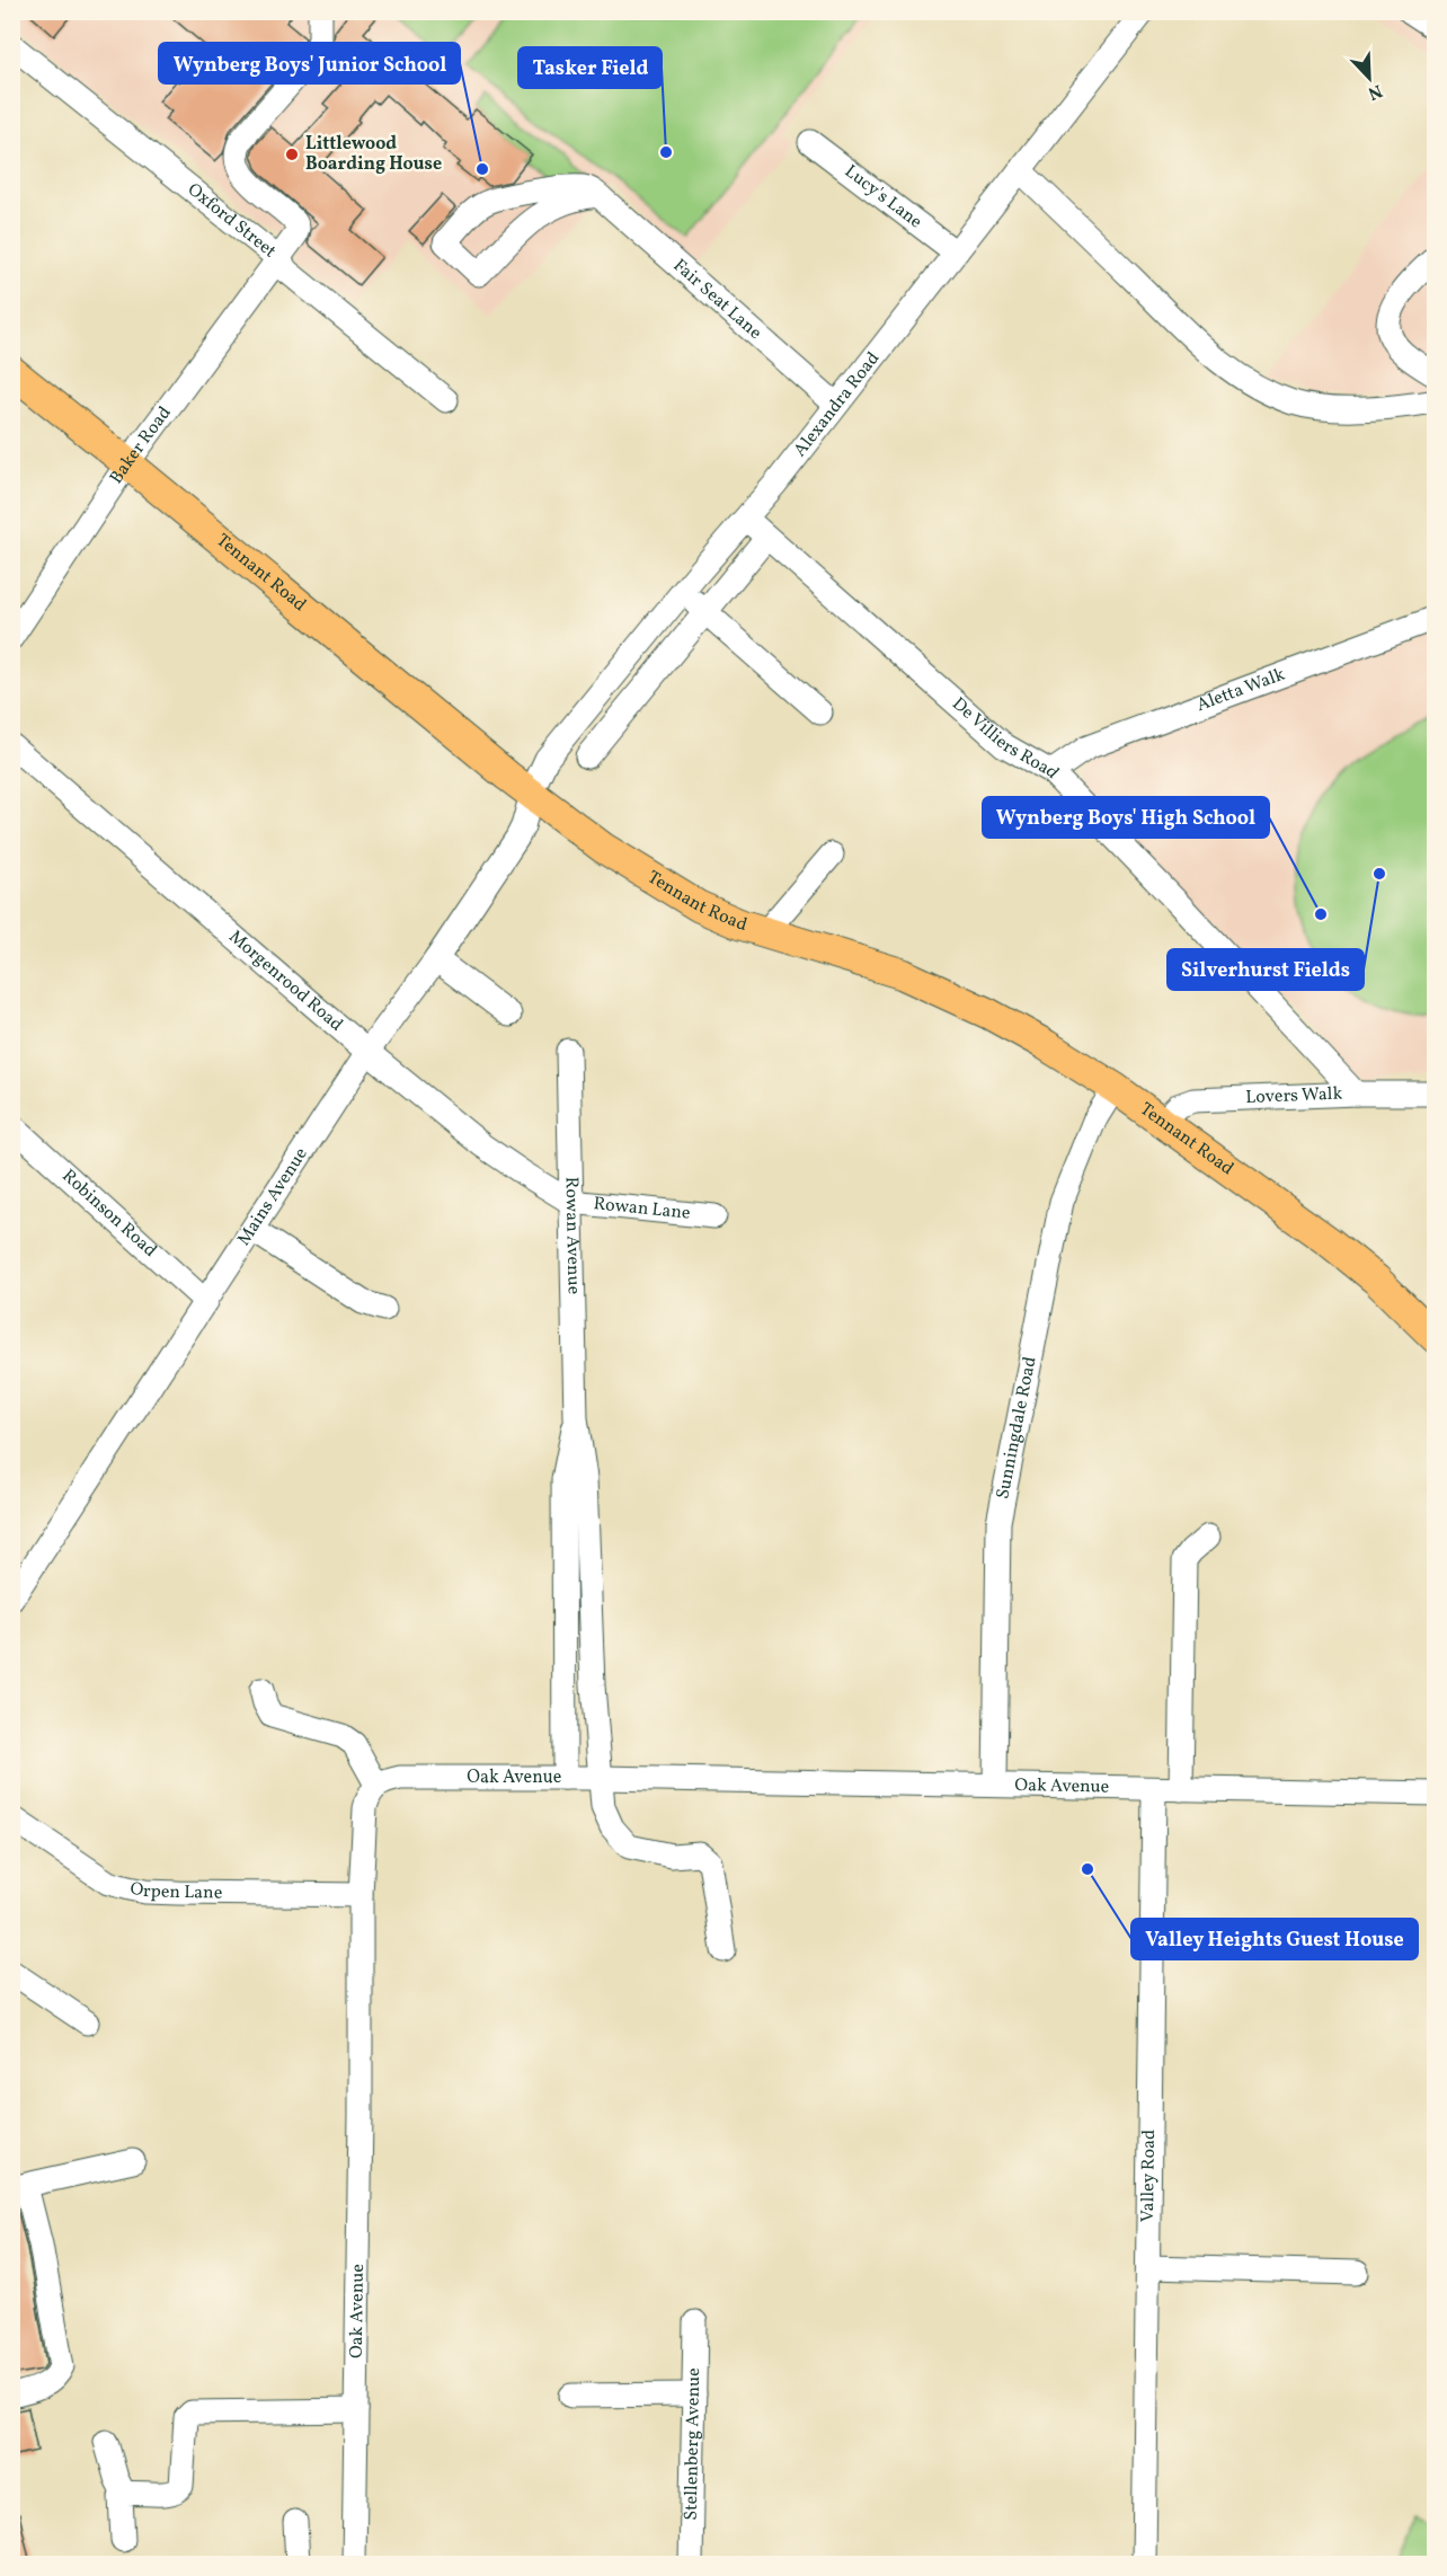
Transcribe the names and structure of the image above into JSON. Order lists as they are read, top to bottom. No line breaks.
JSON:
{"streets":{"main road":["Tennant Road"],"street":["Lucy's Lane","Oxford Street","Fair Seat Lane","Alexandra Road","Baker Road","Aletta Walk","De Villiers Road","Morgenrood Road","Lovers Walk","Mains Avenue","Rowan Lane","Robinson Road","Rowan Avenue","Sunningdale Road","Oak Avenue","Orpen Lane","Valley Road","Stellenberg Avenue"]},"crossings":[["Lucy's Lane","Alexandra Road"],["Oxford Street","Baker Road"],["Fair Seat Lane","Alexandra Road"],["Alexandra Road","Tennant Road"],["Alexandra Road","De Villiers Road"],["Alexandra Road","Mains Avenue"],["Baker Road","Tennant Road"],["Tennant Road","Lovers Walk"],["Tennant Road","Mains Avenue"],["Tennant Road","Sunningdale Road"],["Aletta Walk","De Villiers Road"],["De Villiers Road","Lovers Walk"],["Morgenrood Road","Mains Avenue"],["Morgenrood Road","Rowan Lane"],["Morgenrood Road","Rowan Avenue"],["Mains Avenue","Robinson Road"],["Rowan Lane","Rowan Avenue"],["Rowan Avenue","Oak Avenue"],["Sunningdale Road","Oak Avenue"],["Oak Avenue","Orpen Lane"],["Oak Avenue","Valley Road"]],"places":["Tasker Field","Littlewood Boarding House","Wynberg Boys' Junior School","Silverhurst Fields","Wynberg Boys' High School","Valley Heights Guest House"],"north":"bottom right"}
